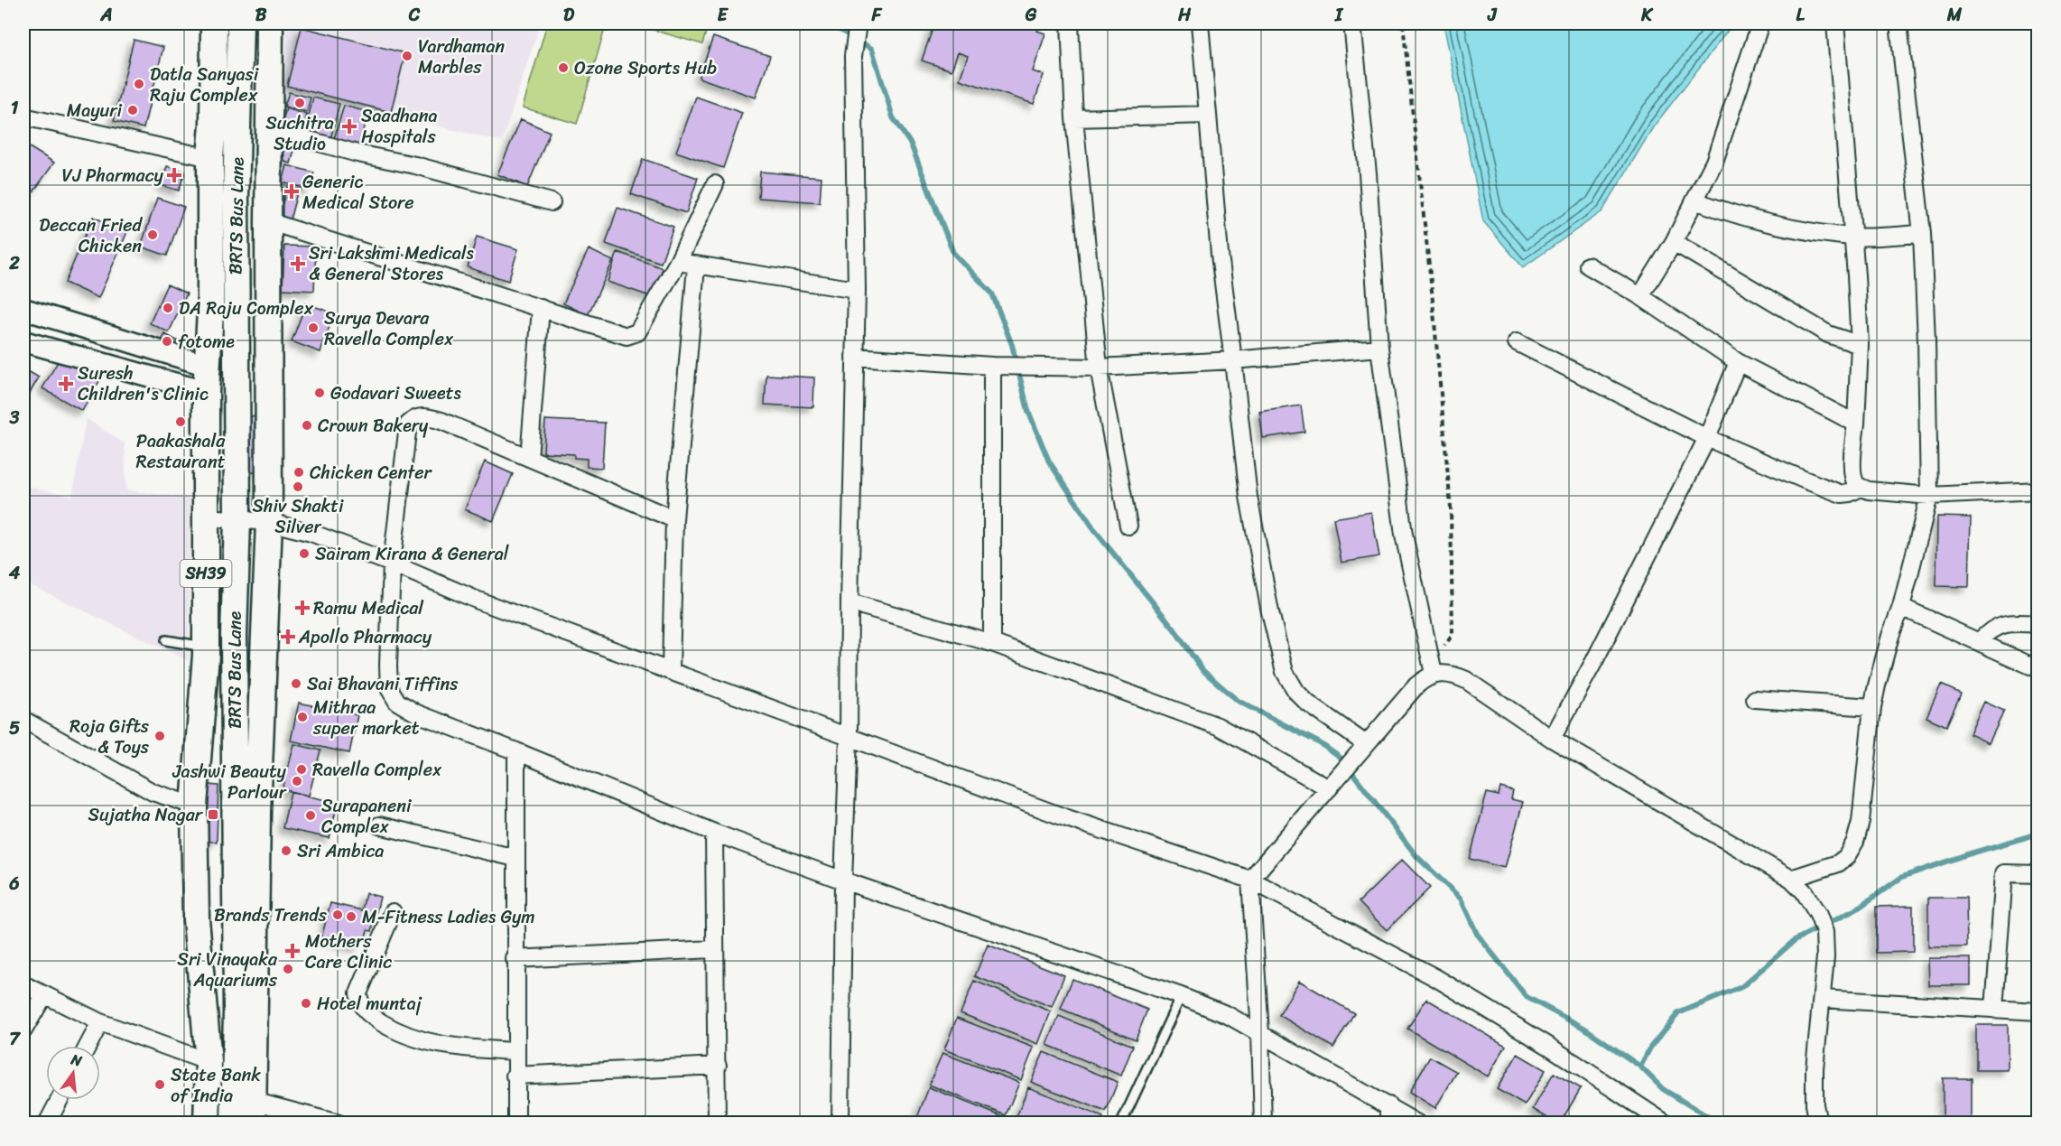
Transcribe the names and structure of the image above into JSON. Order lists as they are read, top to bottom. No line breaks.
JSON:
{"streets":{"main road":["BRTS Bus Lane","SH39"]},"places":{"other":["Vardhaman Marbles","Ozone Sports Hub","Datla Sanyasi Raju Complex","Suchitra Studio","Mayuri","Deccan Fried Chicken","DA Raju Complex","Surya Devara Ravella Complex","fotome","Godavari Sweets","Paakashala Restaurant","Crown Bakery","Chicken Center","Shiv Shakti Silver","Sairam Kirana & General","Sai Bhavani Tiffins","Mithraa super market","Roja Gifts & Toys","Ravella Complex","Jashwi Beauty Parlour","Surapaneni Complex","Sri Ambica","Brands Trends","M-Fitness Ladies Gym","Sri Vinayaka Aquariums","Hotel muntaj","State Bank of India"],"health":["Saadhana Hospitals","VJ Pharmacy","Generic Medical Store","Sri Lakshmi Medicals & General Stores","Suresh Children's Clinic","Ramu Medical","Apollo Pharmacy","Mothers Care Clinic"],"transit":["Sujatha Nagar"]},"north":"top","grid":{"columns":["A","B","C","D","E","F","G","H","I","J","K","L","M"],"rows":["1","2","3","4","5","6","7"]}}
